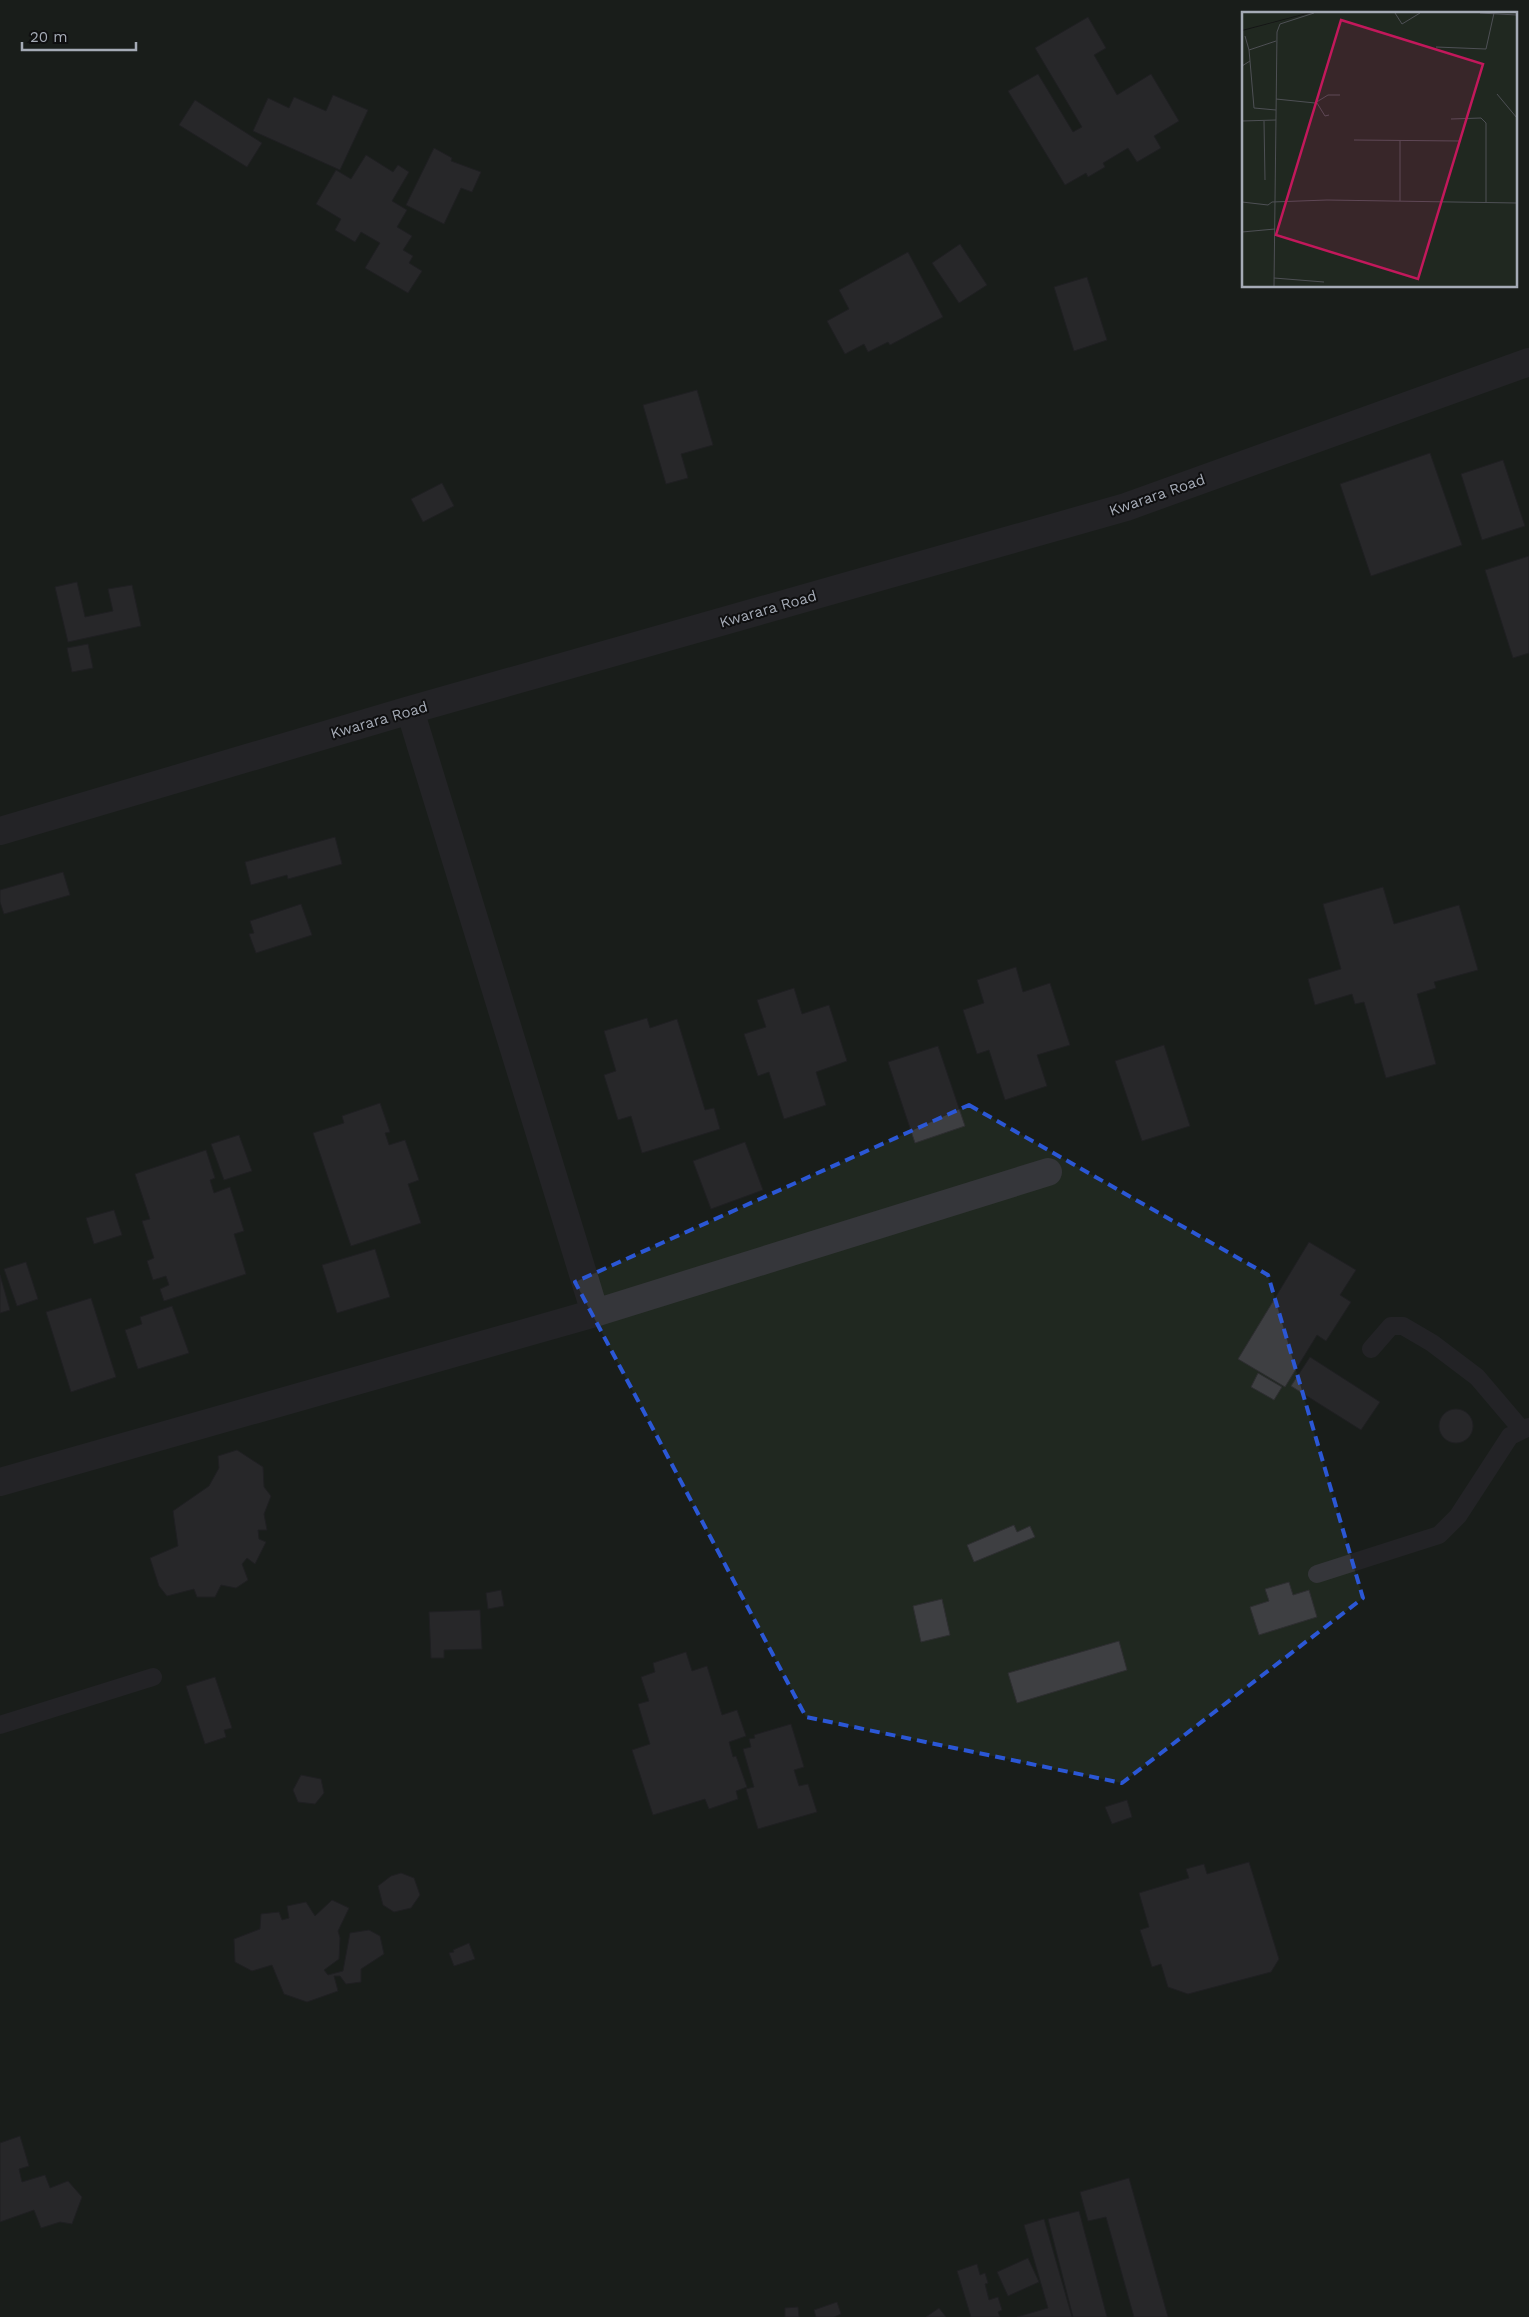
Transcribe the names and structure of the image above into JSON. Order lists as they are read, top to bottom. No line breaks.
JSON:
{"streets":{"street":["Kwarara Road"]},"scale_bar":"20 m"}
